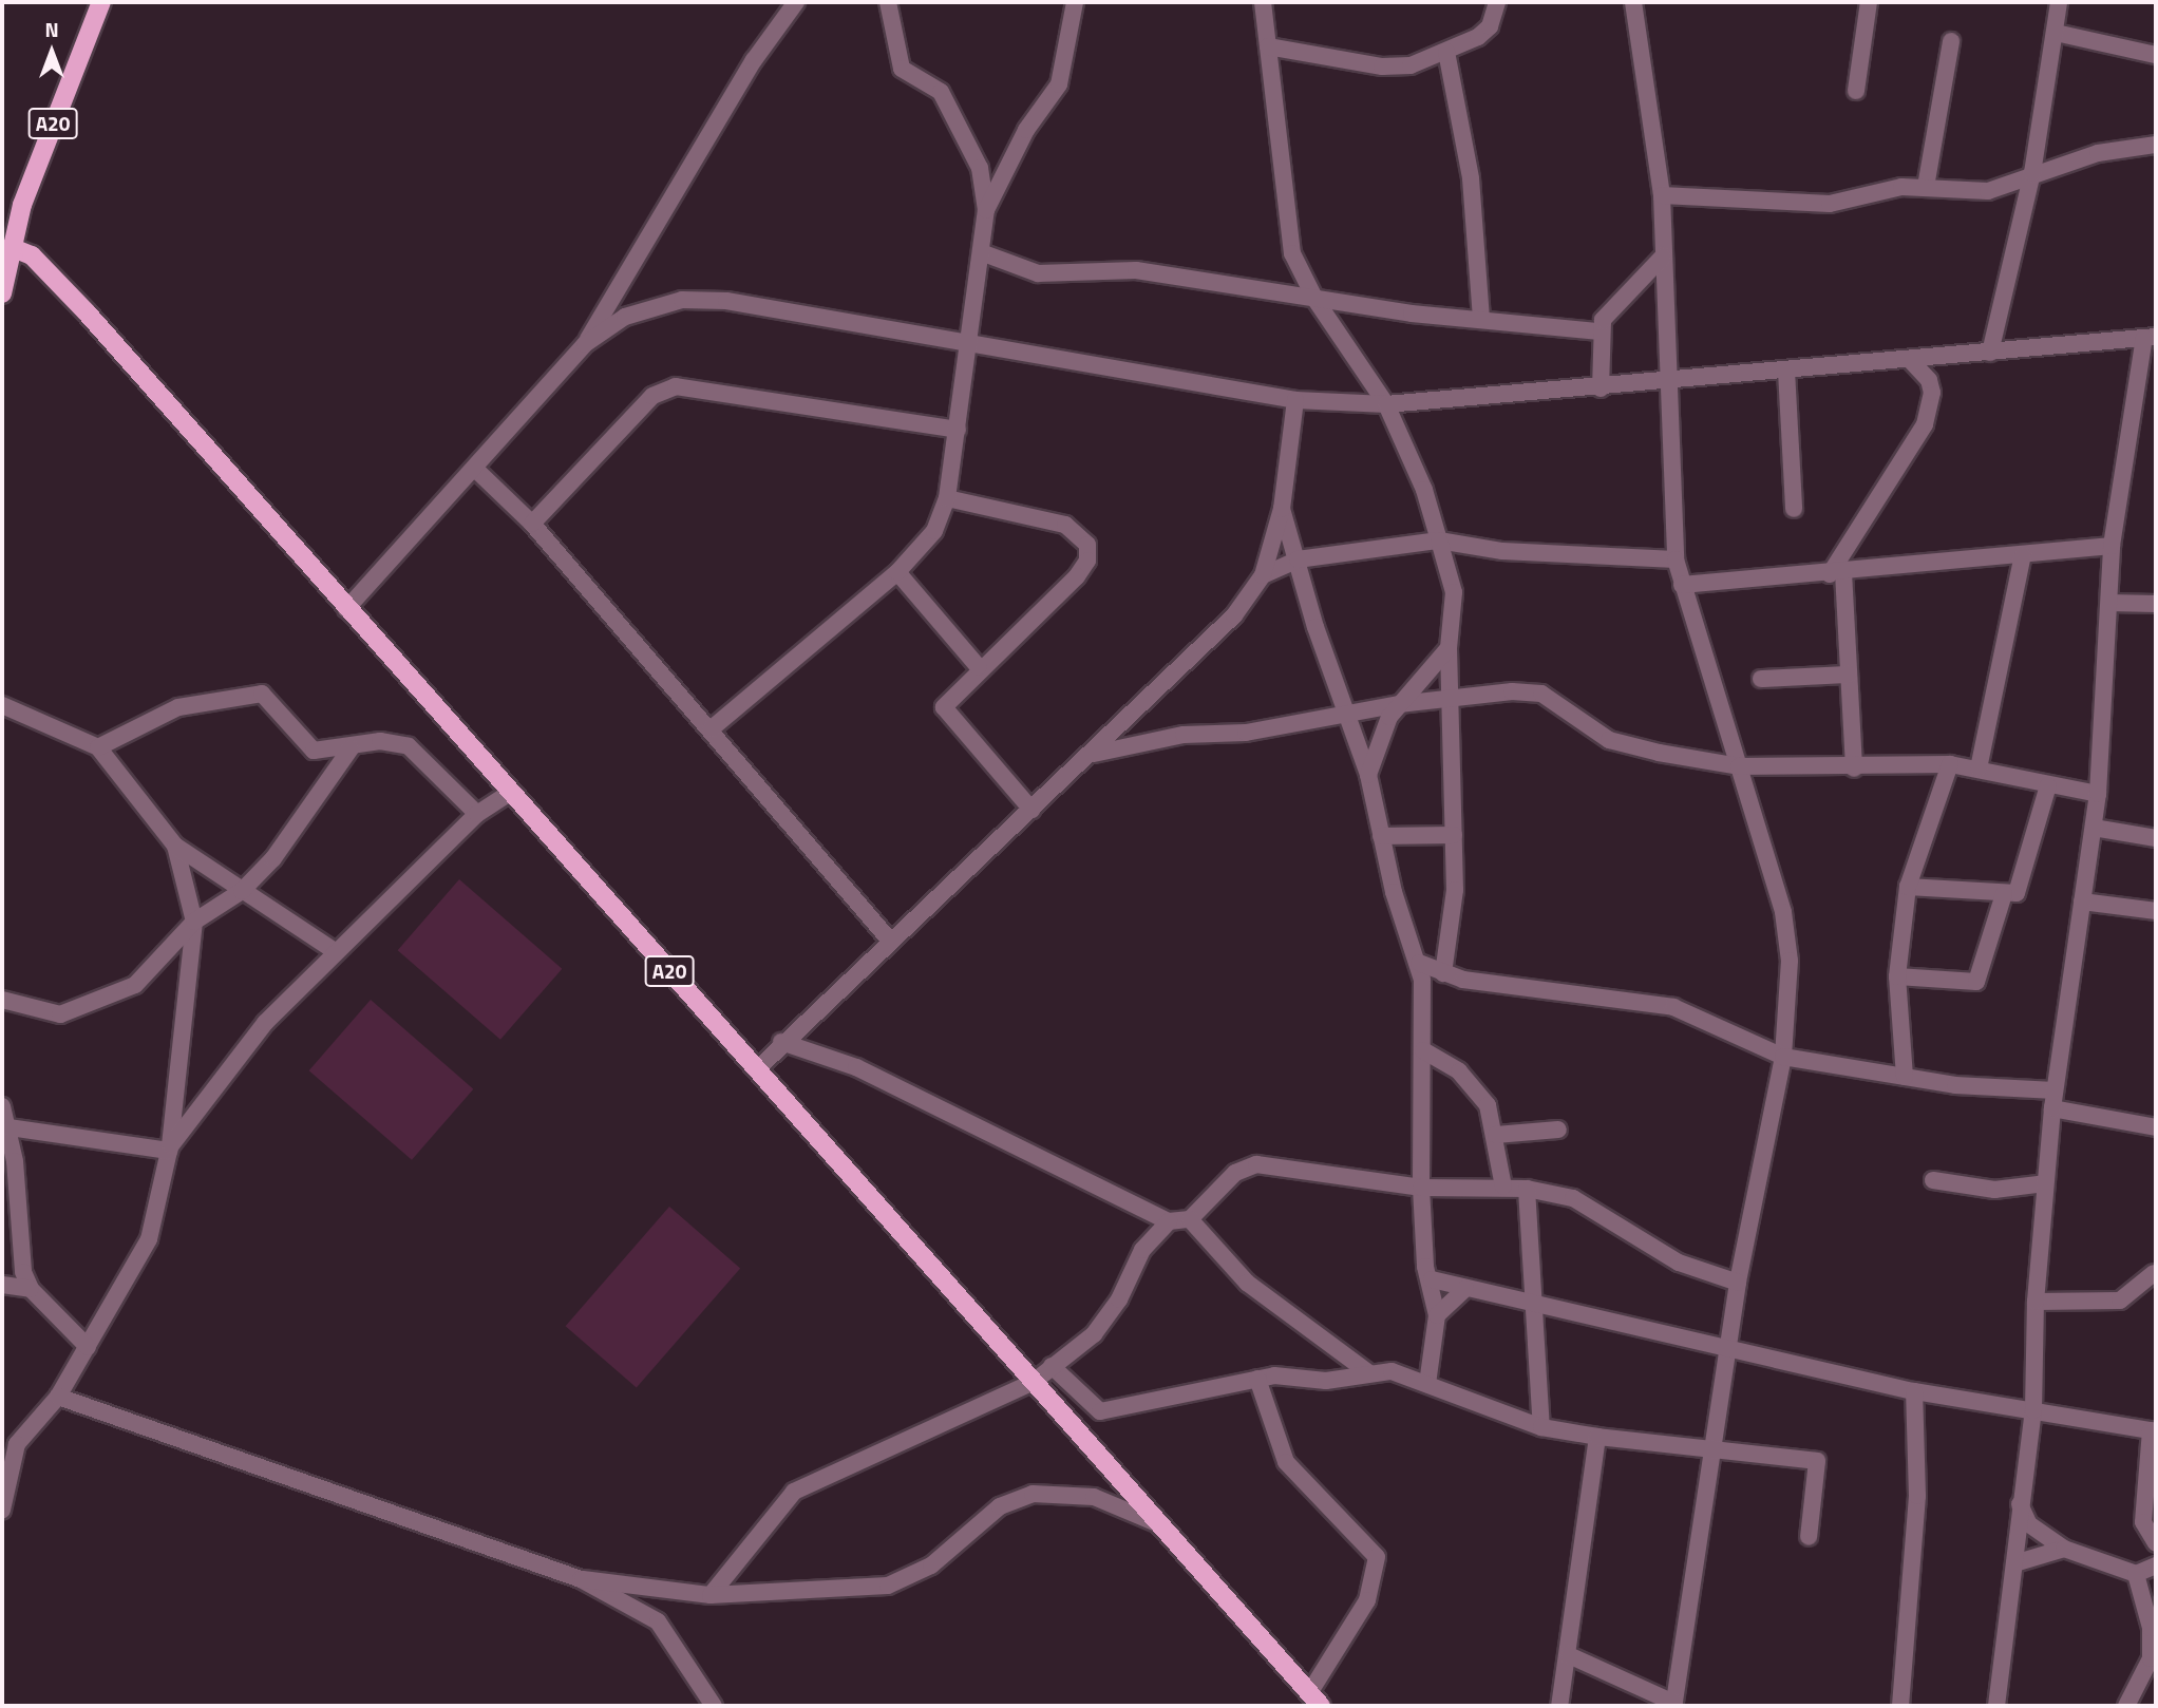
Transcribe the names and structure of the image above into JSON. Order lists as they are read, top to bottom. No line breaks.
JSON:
{"streets":{"main road":["A20"]},"north":"top"}
